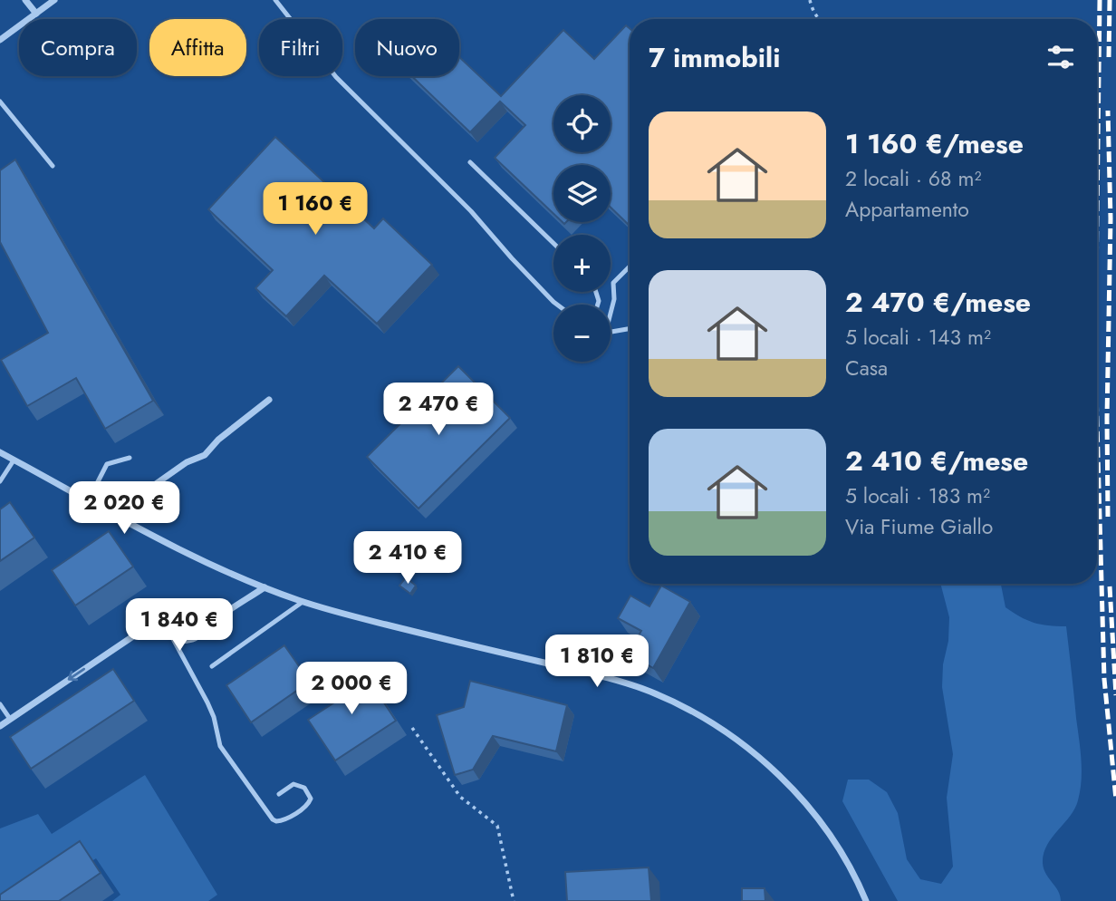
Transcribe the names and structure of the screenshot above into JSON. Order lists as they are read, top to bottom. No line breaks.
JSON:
{"page":{"chip":["Compra","Affitta","Filtri","Nuovo"],"heading":"7 immobili","map_buttons":["+","−"],"list":[{"name":"1 160 €/mese","note":"2 locali · 68 m² · Appartamento"},{"name":"2 470 €/mese","note":"5 locali · 143 m² · Casa"},{"name":"2 410 €/mese","note":"5 locali · 183 m² · Via Fiume Giallo"}],"price":["1 160 €","2 470 €","2 020 €","2 410 €","1 840 €","1 810 €","2 000 €"]}}
